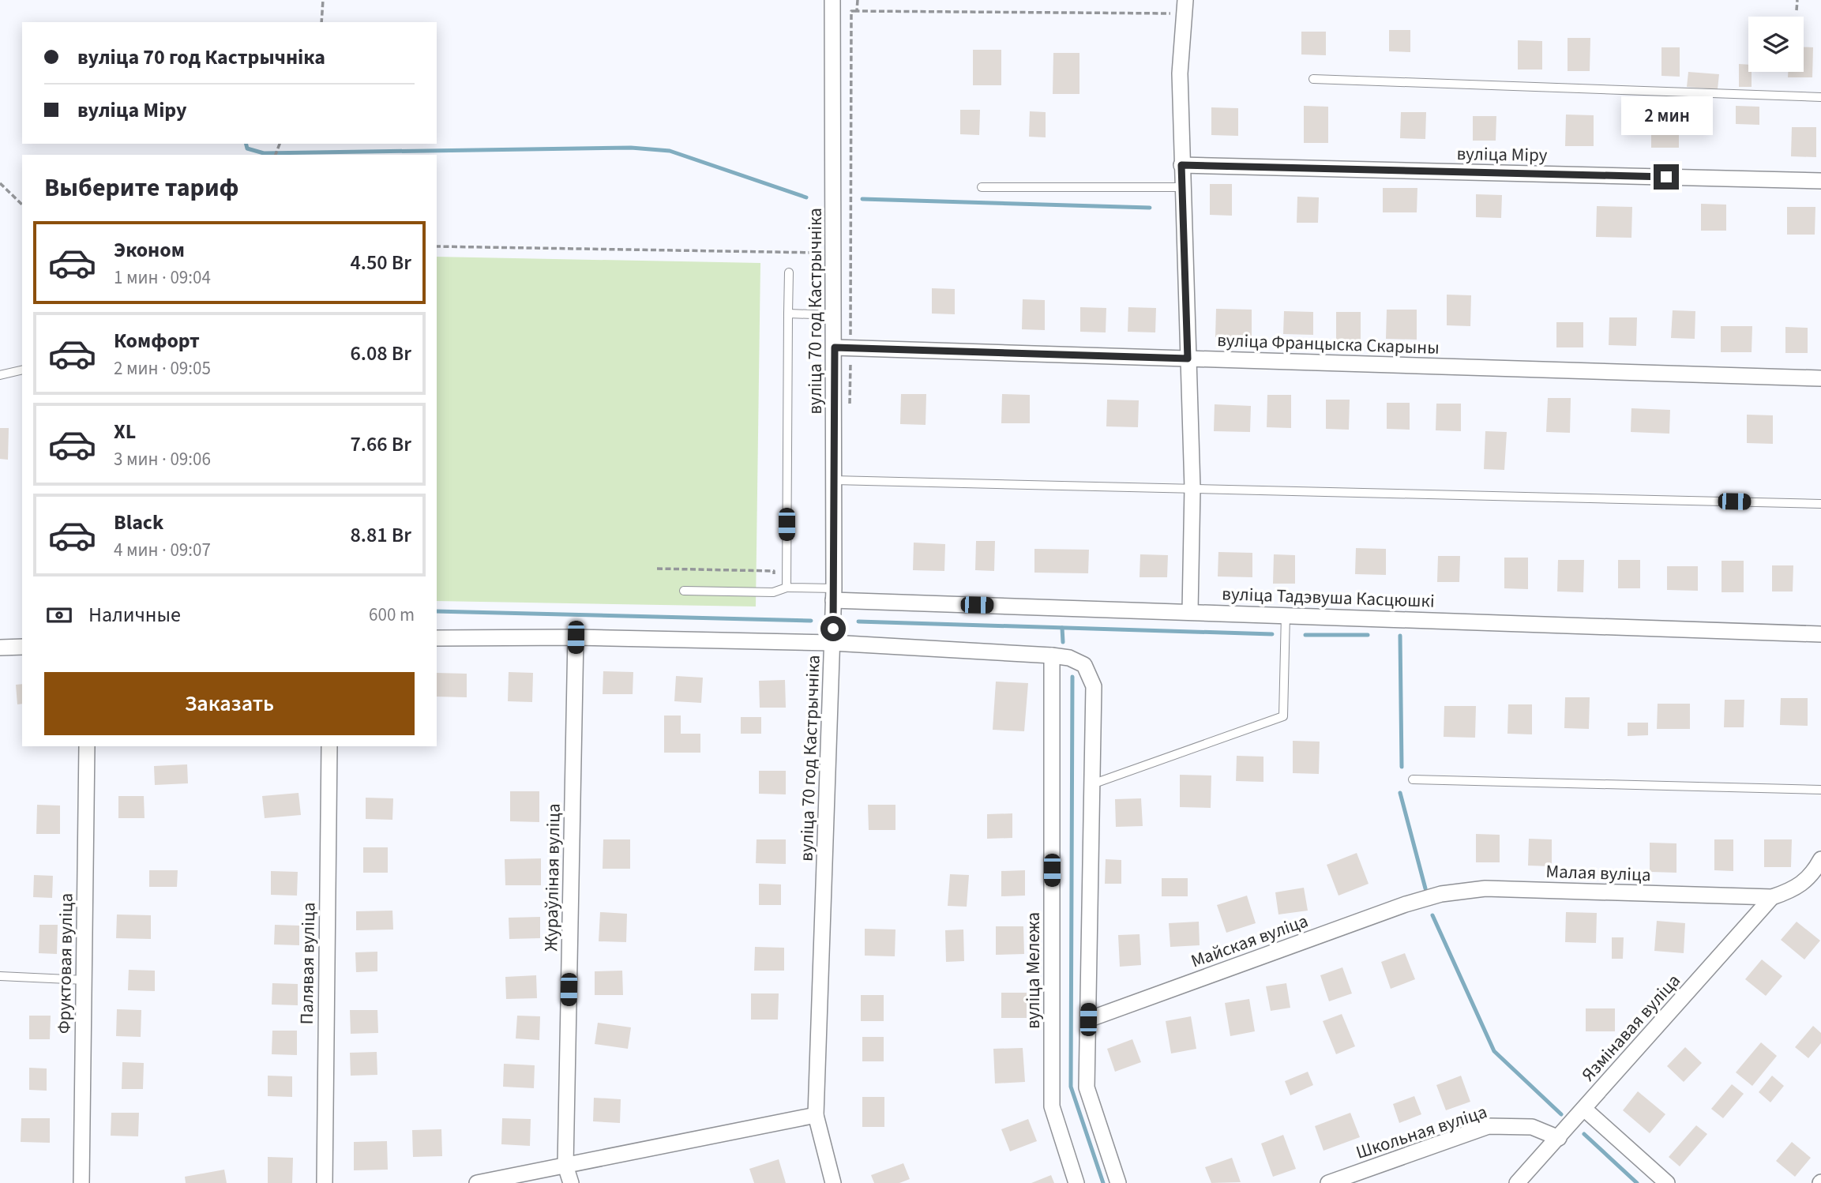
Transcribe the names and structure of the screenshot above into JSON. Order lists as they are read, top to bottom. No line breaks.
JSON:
{"streets":{"street":["вуліца Міру","вуліца 70 год Кастрычніка","вуліца Францыска Скарыны","вуліца Тадэвуша Касцюшкі","Малая вуліца","Жураўліная вуліца","Майская вуліца","Фруктовая вуліца","Палявая вуліца","вуліца Мележа","Язмінавая вуліца","Школьная вуліца"]},"crossings":[["вуліца 70 год Кастрычніка","вуліца Францыска Скарыны"],["вуліца 70 год Кастрычніка","вуліца Тадэвуша Касцюшкі"],["Малая вуліца","Майская вуліца"],["Малая вуліца","Язмінавая вуліца"],["Язмінавая вуліца","Школьная вуліца"]],"page":{"banner":["вуліца 70 год Кастрычніка","вуліца Міру"],"bubble":"2 мин","heading":"Выберите тариф","list":[{"name":"Эконом","note":"1 мин · 09:04","value":"4.50 Br"},{"name":"Комфорт","note":"2 мин · 09:05","value":"6.08 Br"},{"name":"XL","note":"3 мин · 09:06","value":"7.66 Br"},{"name":"Black","note":"4 мин · 09:07","value":"8.81 Br"}],"pay":["Наличные","600 m"],"buttons":"Заказать"}}
